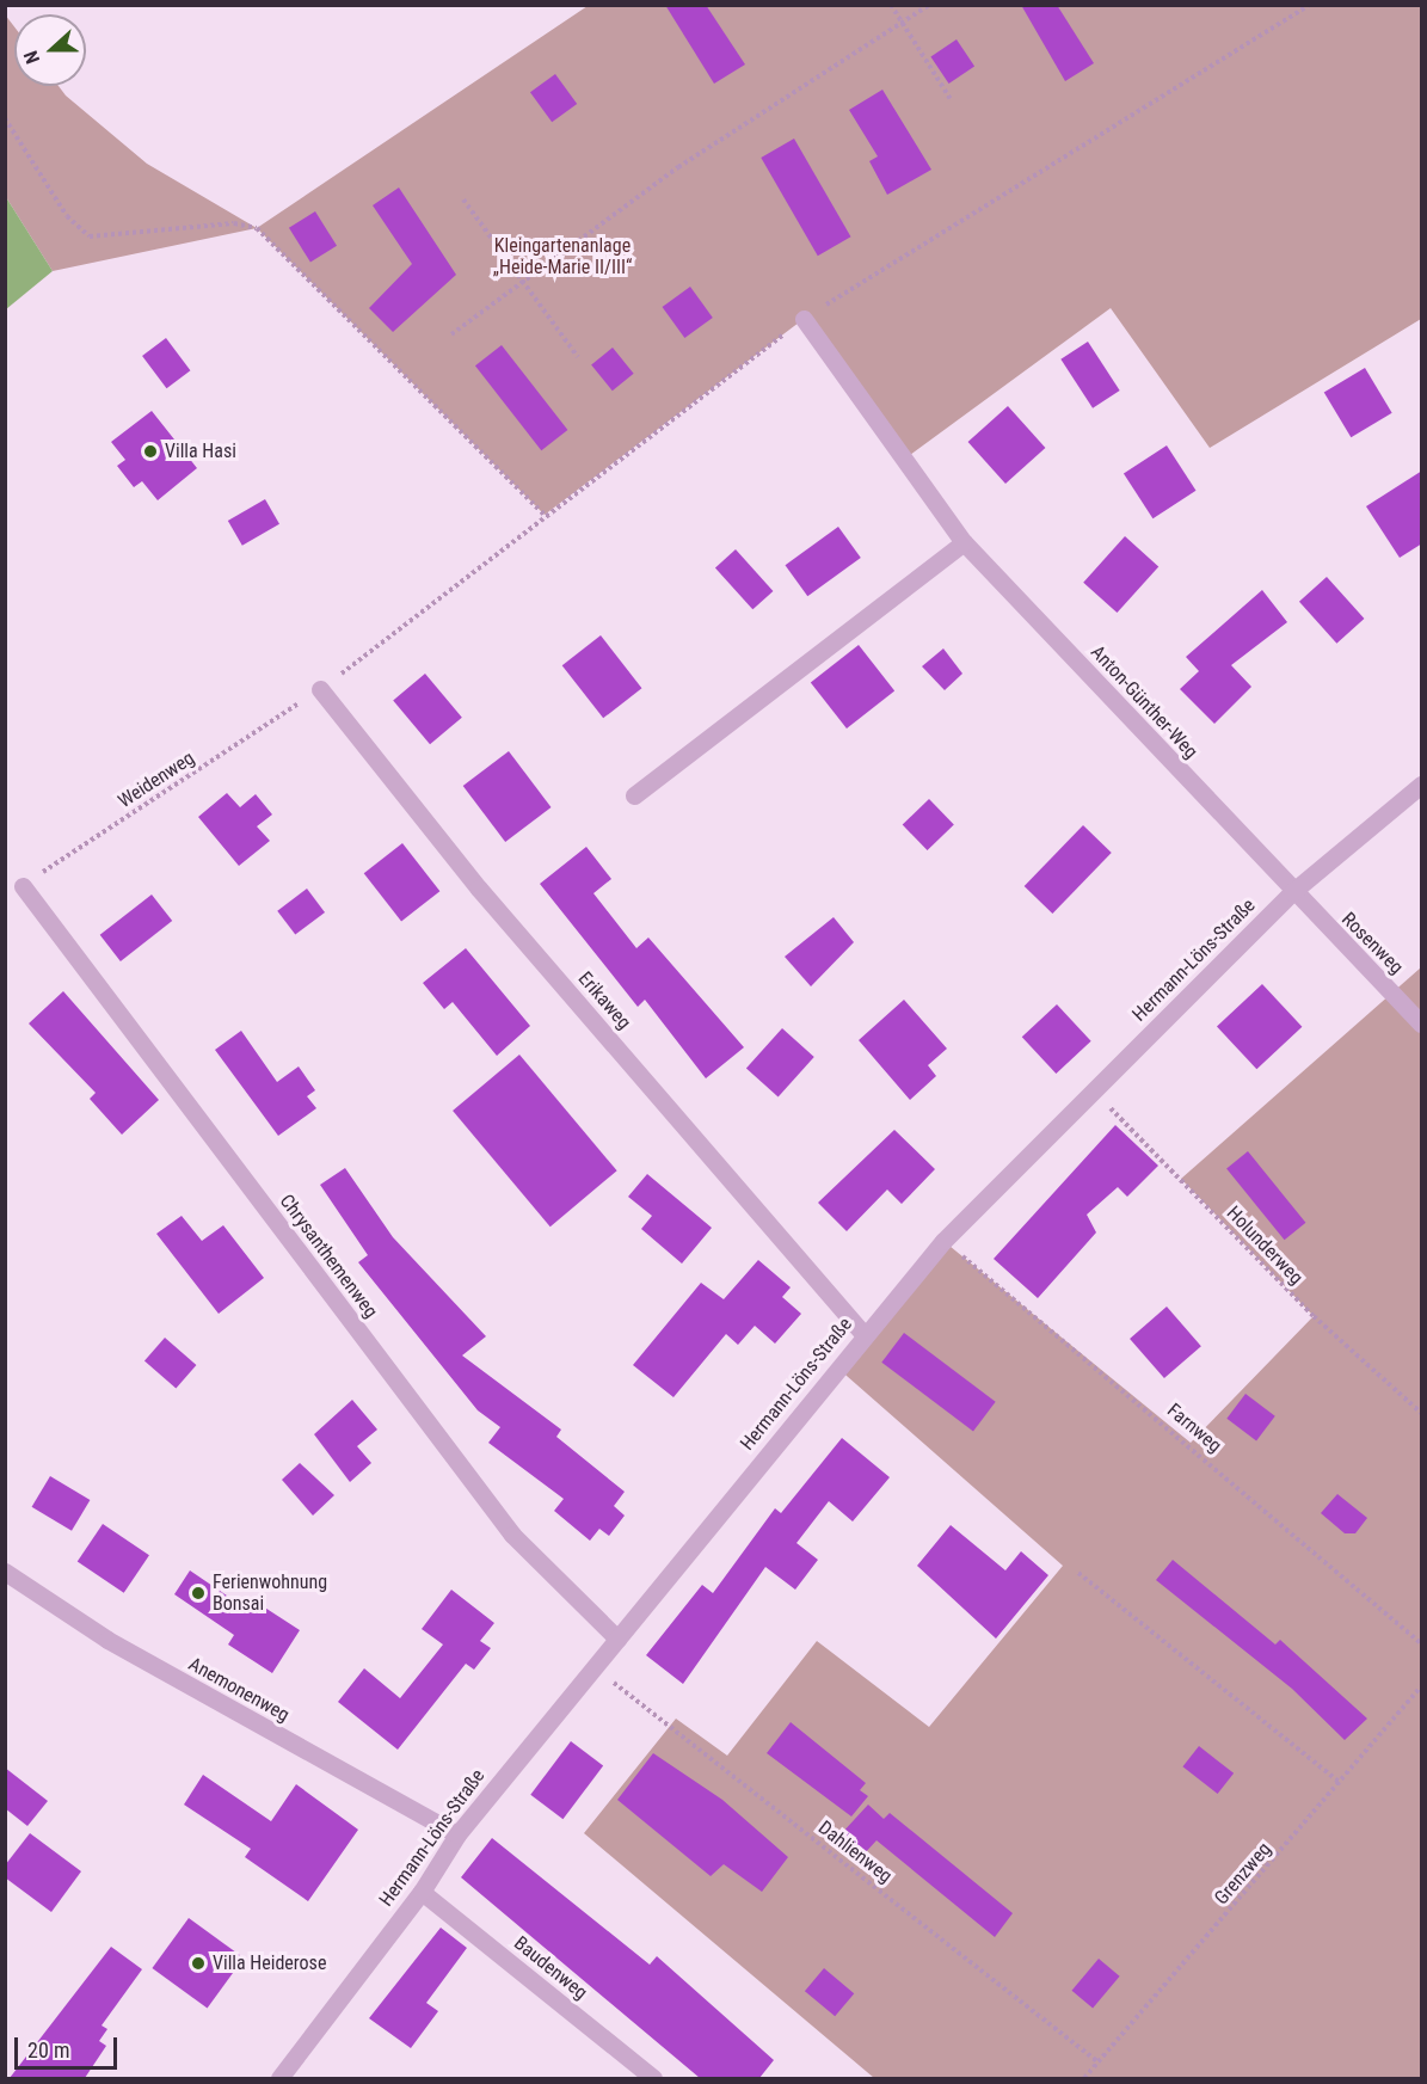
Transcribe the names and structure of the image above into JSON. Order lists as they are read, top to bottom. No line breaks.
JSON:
{"streets":{"street":["Anton-Günther-Weg","Rosenweg","Hermann-Löns-Straße","Erikaweg","Chrysanthemenweg","Anemonenweg","Baudenweg"],"path":["Weidenweg","Holunderweg","Farnweg","Dahlienweg","Grenzweg"]},"crossings":[["Anton-Günther-Weg","Weidenweg"],["Anton-Günther-Weg","Rosenweg"],["Anton-Günther-Weg","Hermann-Löns-Straße"],["Weidenweg","Erikaweg"],["Weidenweg","Chrysanthemenweg"],["Rosenweg","Hermann-Löns-Straße"],["Hermann-Löns-Straße","Erikaweg"],["Hermann-Löns-Straße","Holunderweg"],["Hermann-Löns-Straße","Chrysanthemenweg"],["Hermann-Löns-Straße","Farnweg"],["Hermann-Löns-Straße","Anemonenweg"],["Hermann-Löns-Straße","Dahlienweg"],["Hermann-Löns-Straße","Baudenweg"],["Dahlienweg","Grenzweg"]],"parks":["Kleingartenanlage „Heide-Marie II/III“"],"places":["Villa Hasi","Ferienwohnung Bonsai","Villa Heiderose"],"scale_bar":"20 m","north":"left"}
